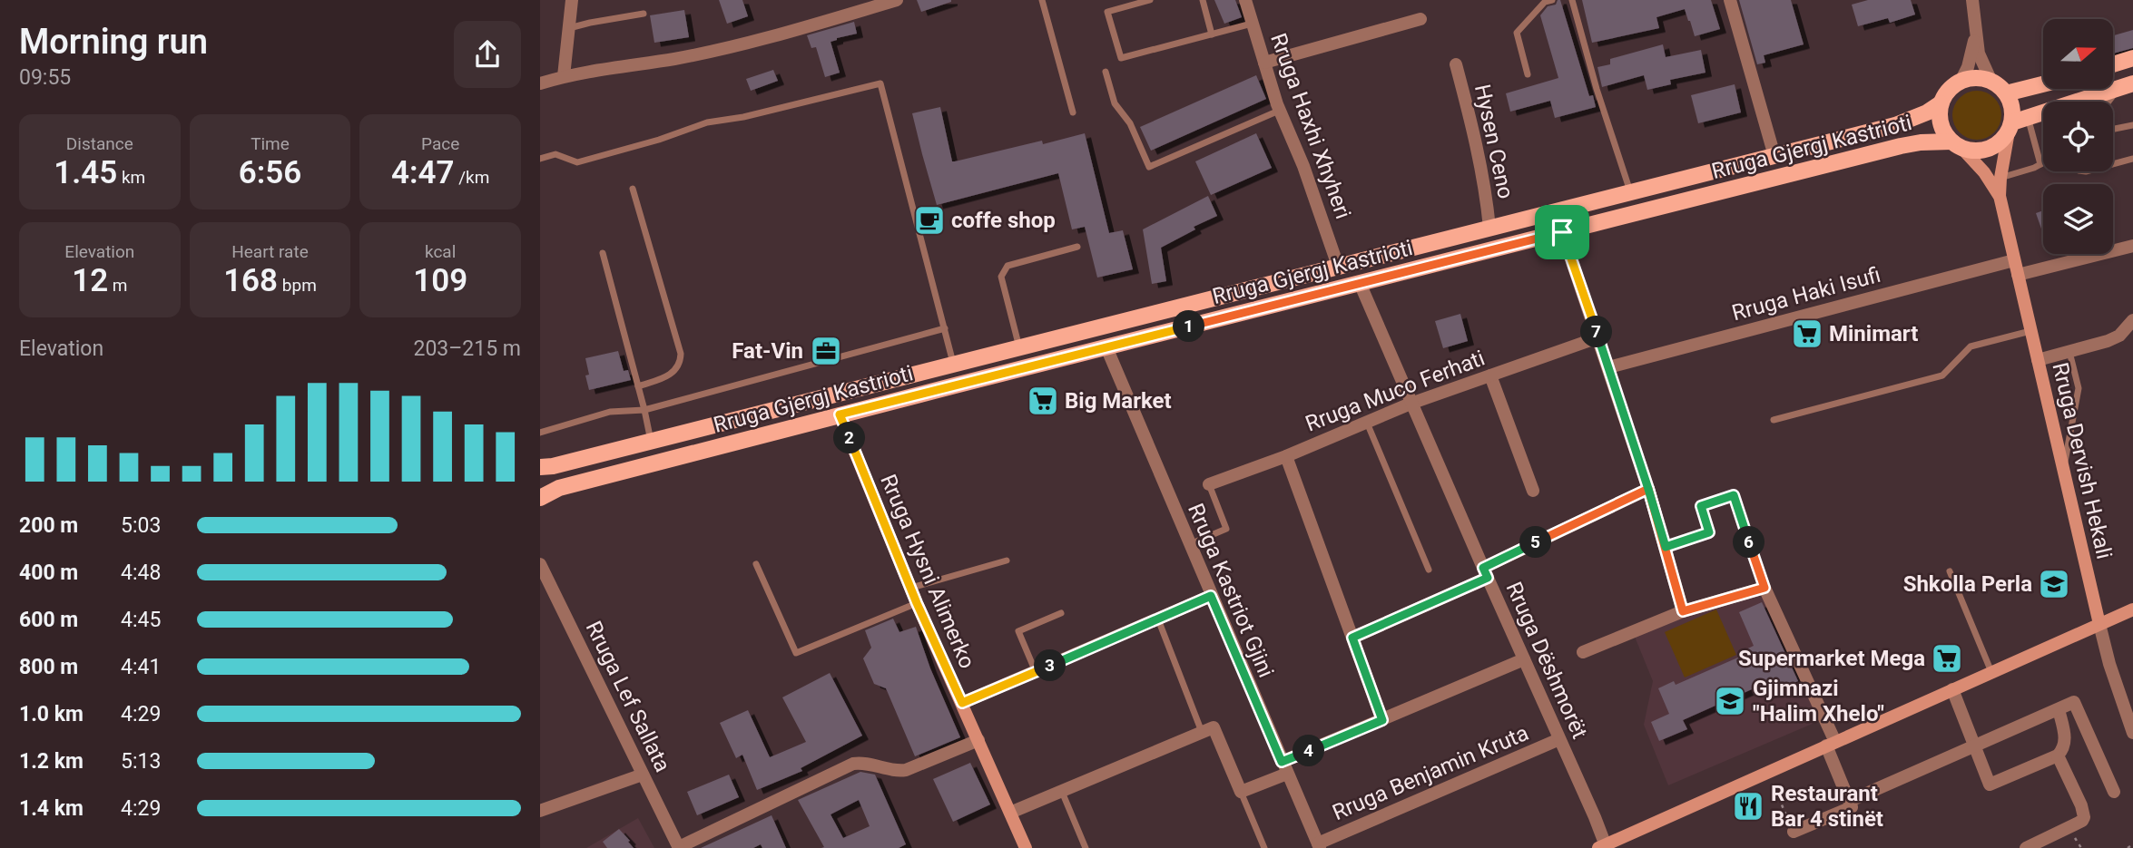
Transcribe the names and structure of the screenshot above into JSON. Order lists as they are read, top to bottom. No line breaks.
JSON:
{"streets":{"main road":["Rruga Gjergj Kastrioti","Rruga Dervish Hekali","Rruga Hysni Alimerko"],"street":["Rruga Haxhi Xhyheri","Hysen Ceno","Rruga Haki Isufi","Rruga Muco Ferhati","Rruga Kastriot Gjini","Rruga Dëshmorët","Rruga Lef Sallata","Rruga Benjamin Kruta"]},"crossings":[["Rruga Haxhi Xhyheri","Rruga Gjergj Kastrioti"],["Hysen Ceno","Rruga Gjergj Kastrioti"],["Rruga Gjergj Kastrioti","Rruga Dervish Hekali"],["Rruga Gjergj Kastrioti","Rruga Hysni Alimerko"],["Rruga Gjergj Kastrioti","Rruga Kastriot Gjini"],["Rruga Gjergj Kastrioti","Rruga Dëshmorët"],["Rruga Haki Isufi","Rruga Dervish Hekali"],["Rruga Muco Ferhati","Rruga Dëshmorët"],["Rruga Kastriot Gjini","Rruga Benjamin Kruta"],["Rruga Dëshmorët","Rruga Benjamin Kruta"]],"places":{"cafe":["coffe shop"],"supermarket":["Minimart","Big Market","Supermarket Mega"],"office":["Fat-Vin"],"school or university":["Shkolla Perla","Gjimnazi \"Halim Xhelo\""],"restaurant":["Restaurant Bar 4 stinët"]},"north":"right","page":{"heading":["Morning run","09:55"],"stats":[["Distance","1.45 km"],["Time","6:56"],["Pace","4:47 /km"],["Elevation","12 m"],["Heart rate","168 bpm"],["kcal","109"]],"pins":["1","7","2","5","6","3","4"],"chart":["Elevation","203–215 m"],"list":[{"name":"200 m","note":"5:03"},{"name":"400 m","note":"4:48"},{"name":"600 m","note":"4:45"},{"name":"800 m","note":"4:41"},{"name":"1.0 km","note":"4:29"},{"name":"1.2 km","note":"5:13"},{"name":"1.4 km","note":"4:29"}]}}
